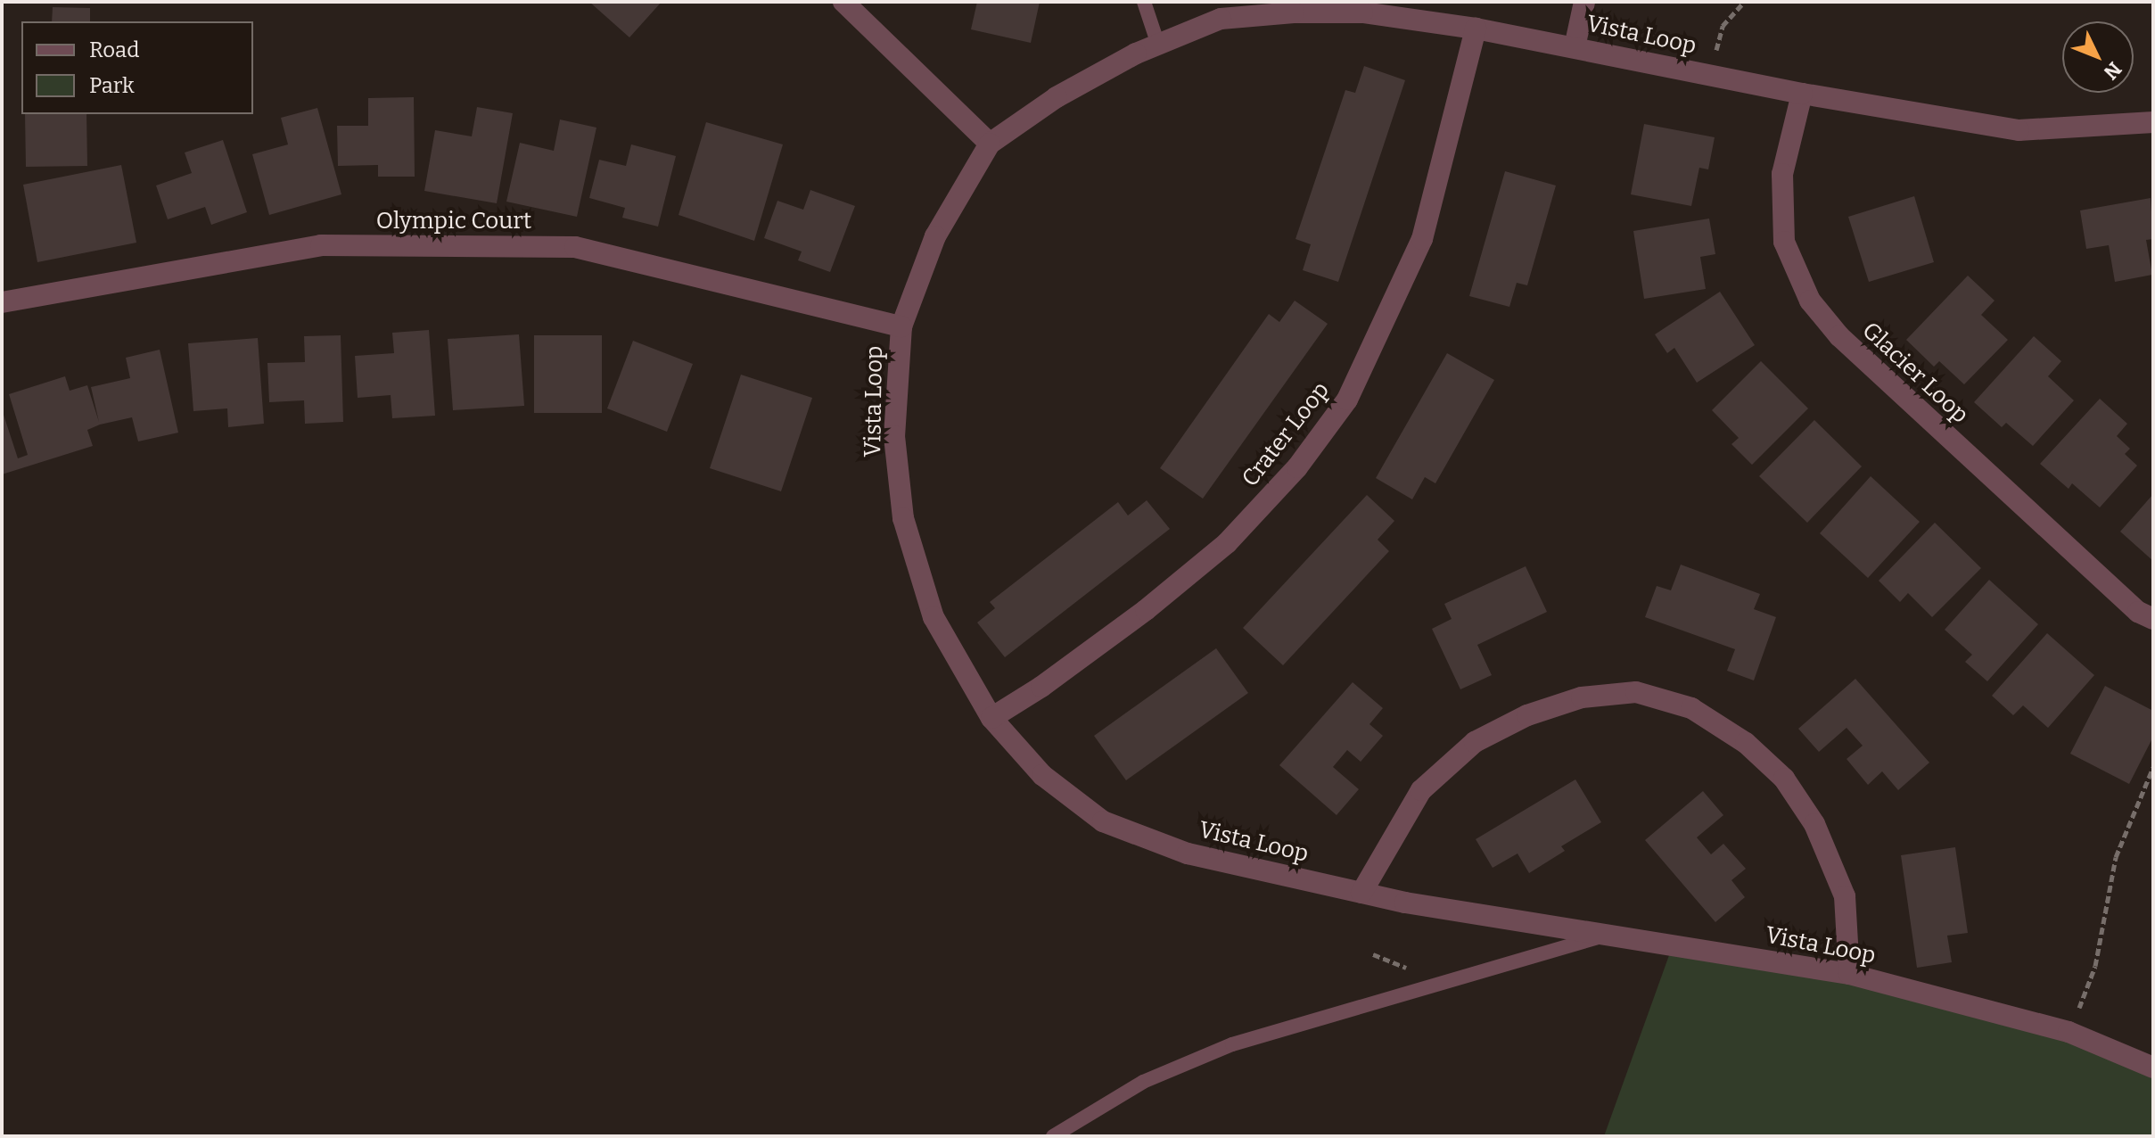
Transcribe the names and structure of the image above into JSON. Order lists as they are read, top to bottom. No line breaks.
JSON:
{"streets":{"street":["Vista Loop","Olympic Court","Glacier Loop","Crater Loop"]},"crossings":[["Vista Loop","Olympic Court"],["Vista Loop","Glacier Loop"],["Vista Loop","Crater Loop"]],"legend":["Road","Park"],"north":"bottom right"}
